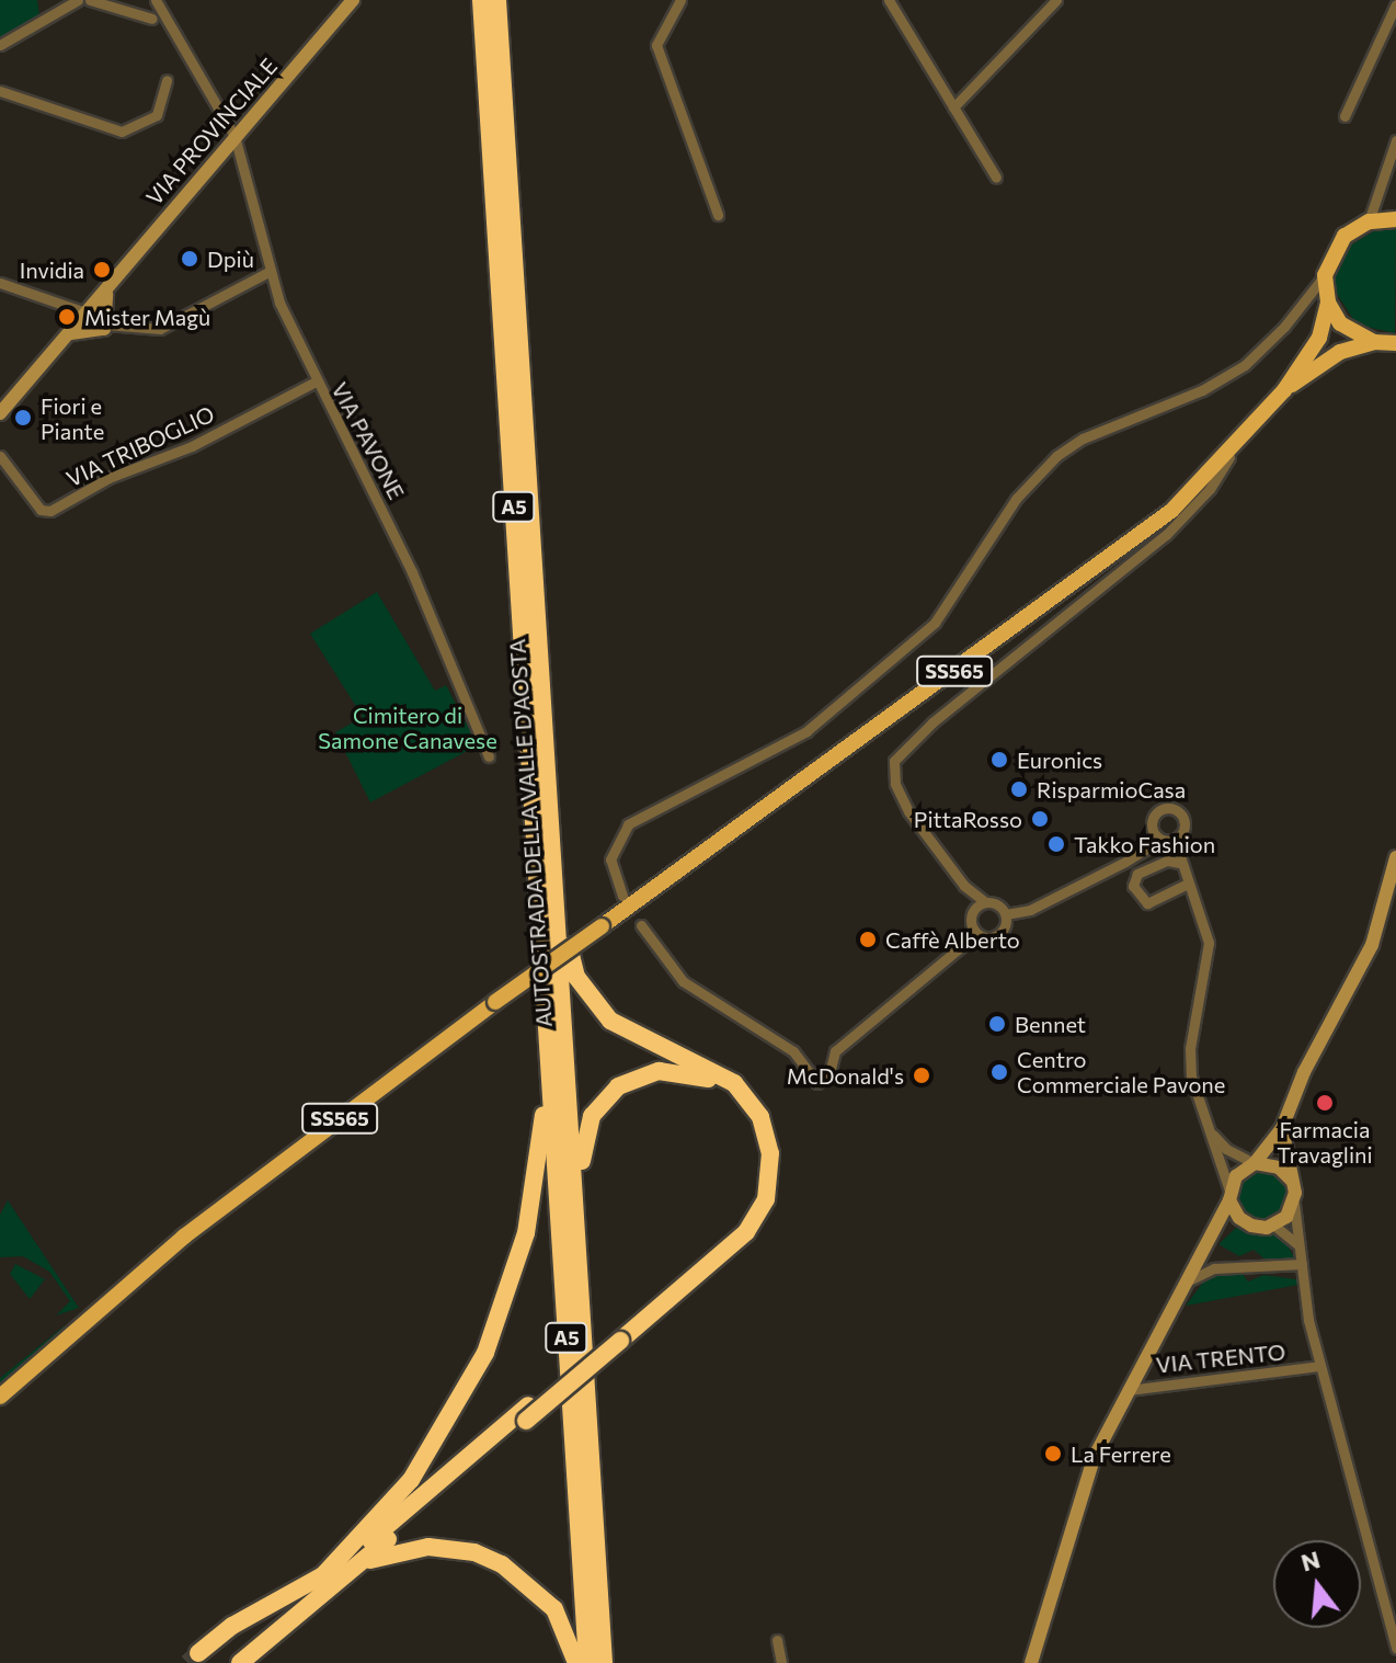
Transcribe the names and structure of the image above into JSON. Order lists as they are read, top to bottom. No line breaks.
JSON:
{"streets":{"highway":["A5","AUTOSTRADA DELLA VALLE D'AOSTA"],"main road":["VIA PROVINCIALE","SS565"],"street":["VIA PAVONE","VIA TRIBOGLIO","VIA TRENTO"]},"crossings":[["VIA PROVINCIALE","VIA PAVONE"],["VIA PAVONE","VIA TRIBOGLIO"]],"parks":["Cimitero di Samone Canavese"],"places":["Dpiù","Invidia","Mister Magù","Fiori e Piante","Euronics","RisparmioCasa","PittaRosso","Takko Fashion","Caffè Alberto","Bennet","Centro Commerciale Pavone","McDonald's","Farmacia Travaglini","La Ferrere"],"north":"top"}
